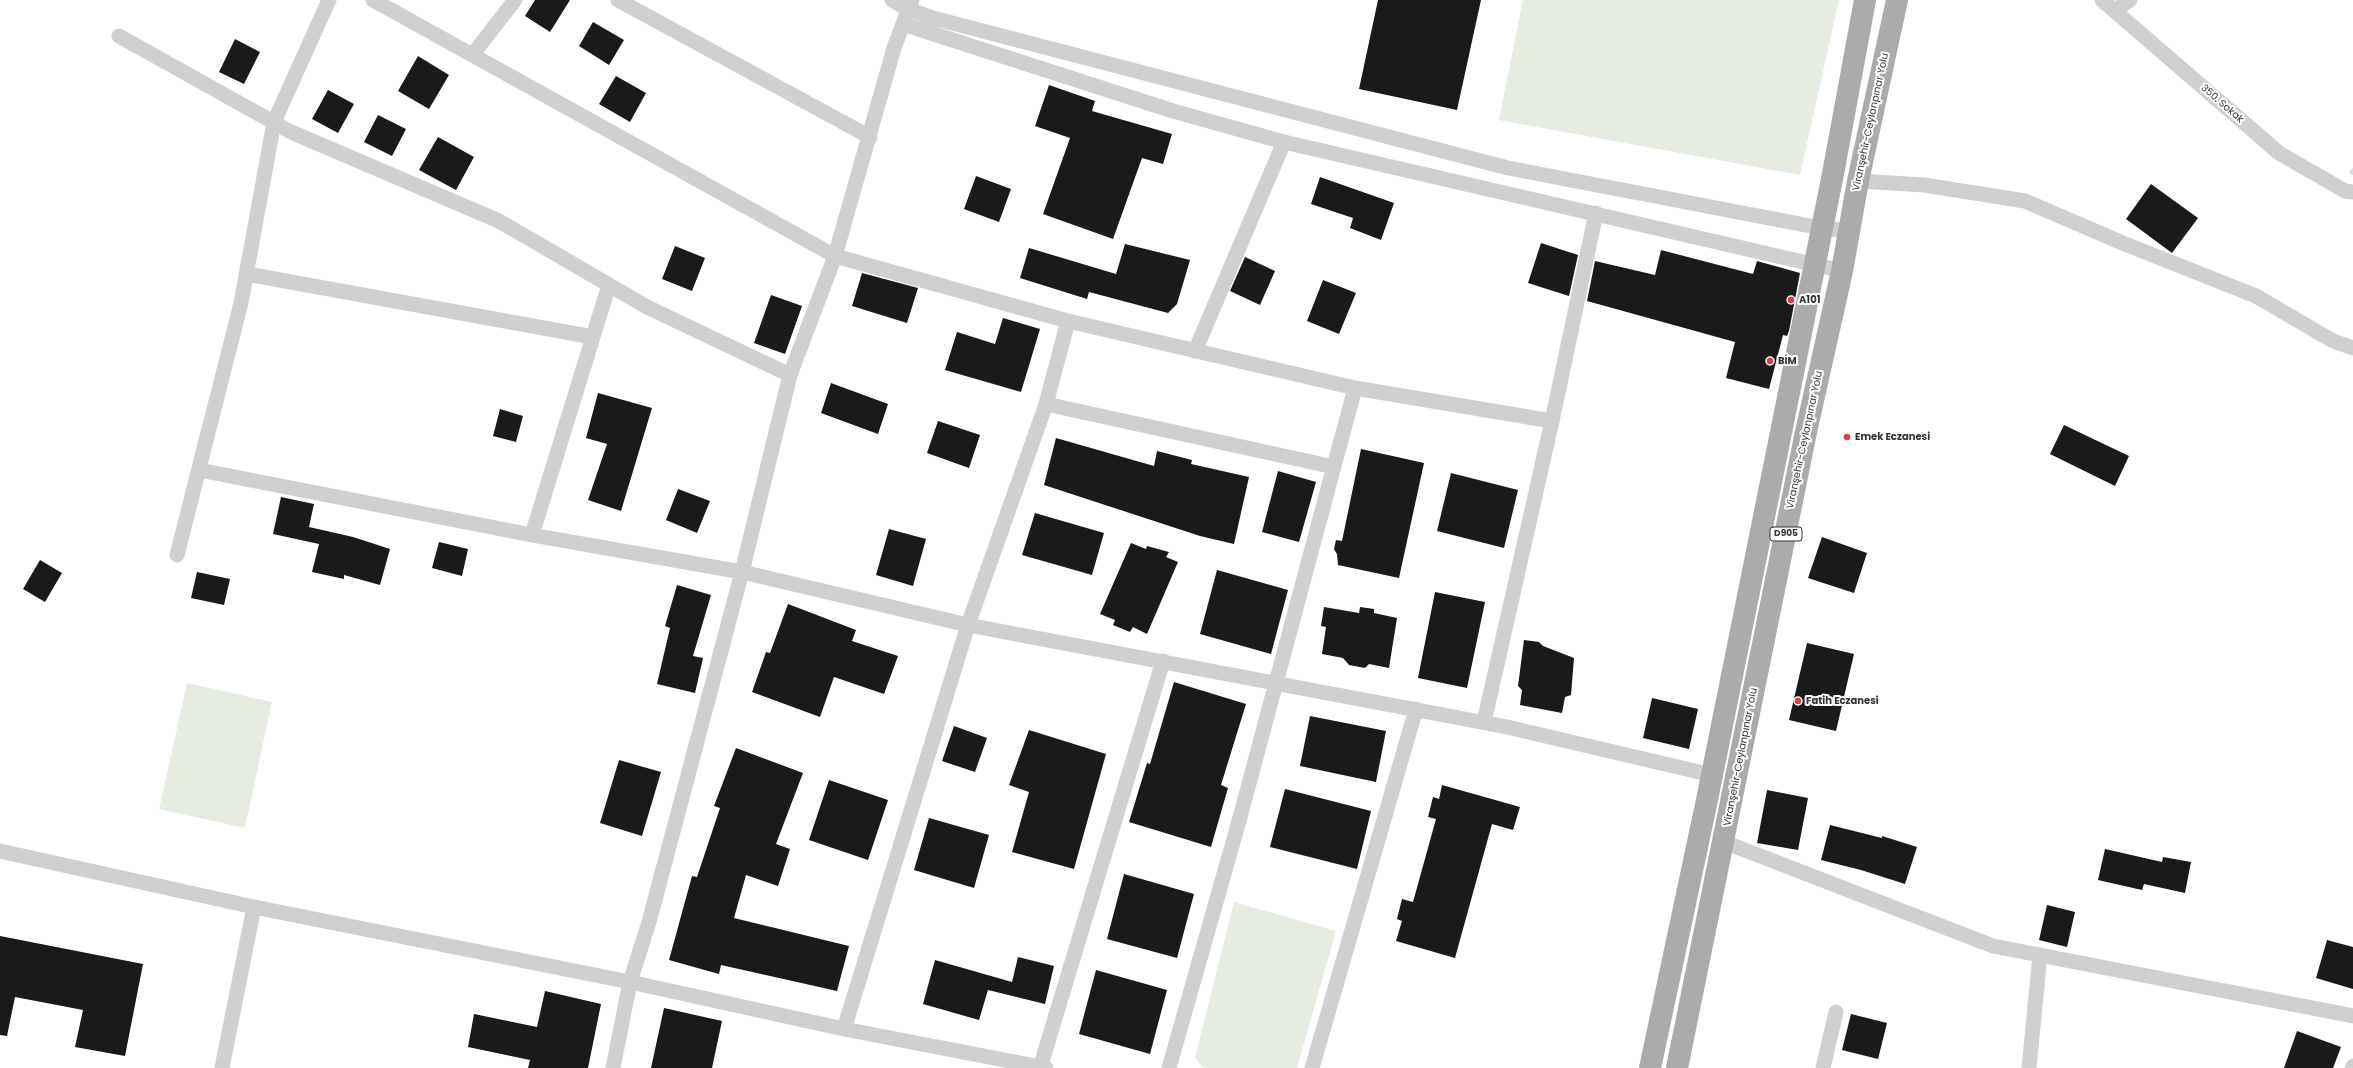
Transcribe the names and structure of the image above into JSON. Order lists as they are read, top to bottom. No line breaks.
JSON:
{"streets":{"main road":["Viranşehir-Ceylanpınar Yolu","D905"],"street":["350. Sokak"]},"places":["A101","BİM","Emek Eczanesi","Fatih Eczanesi"]}
